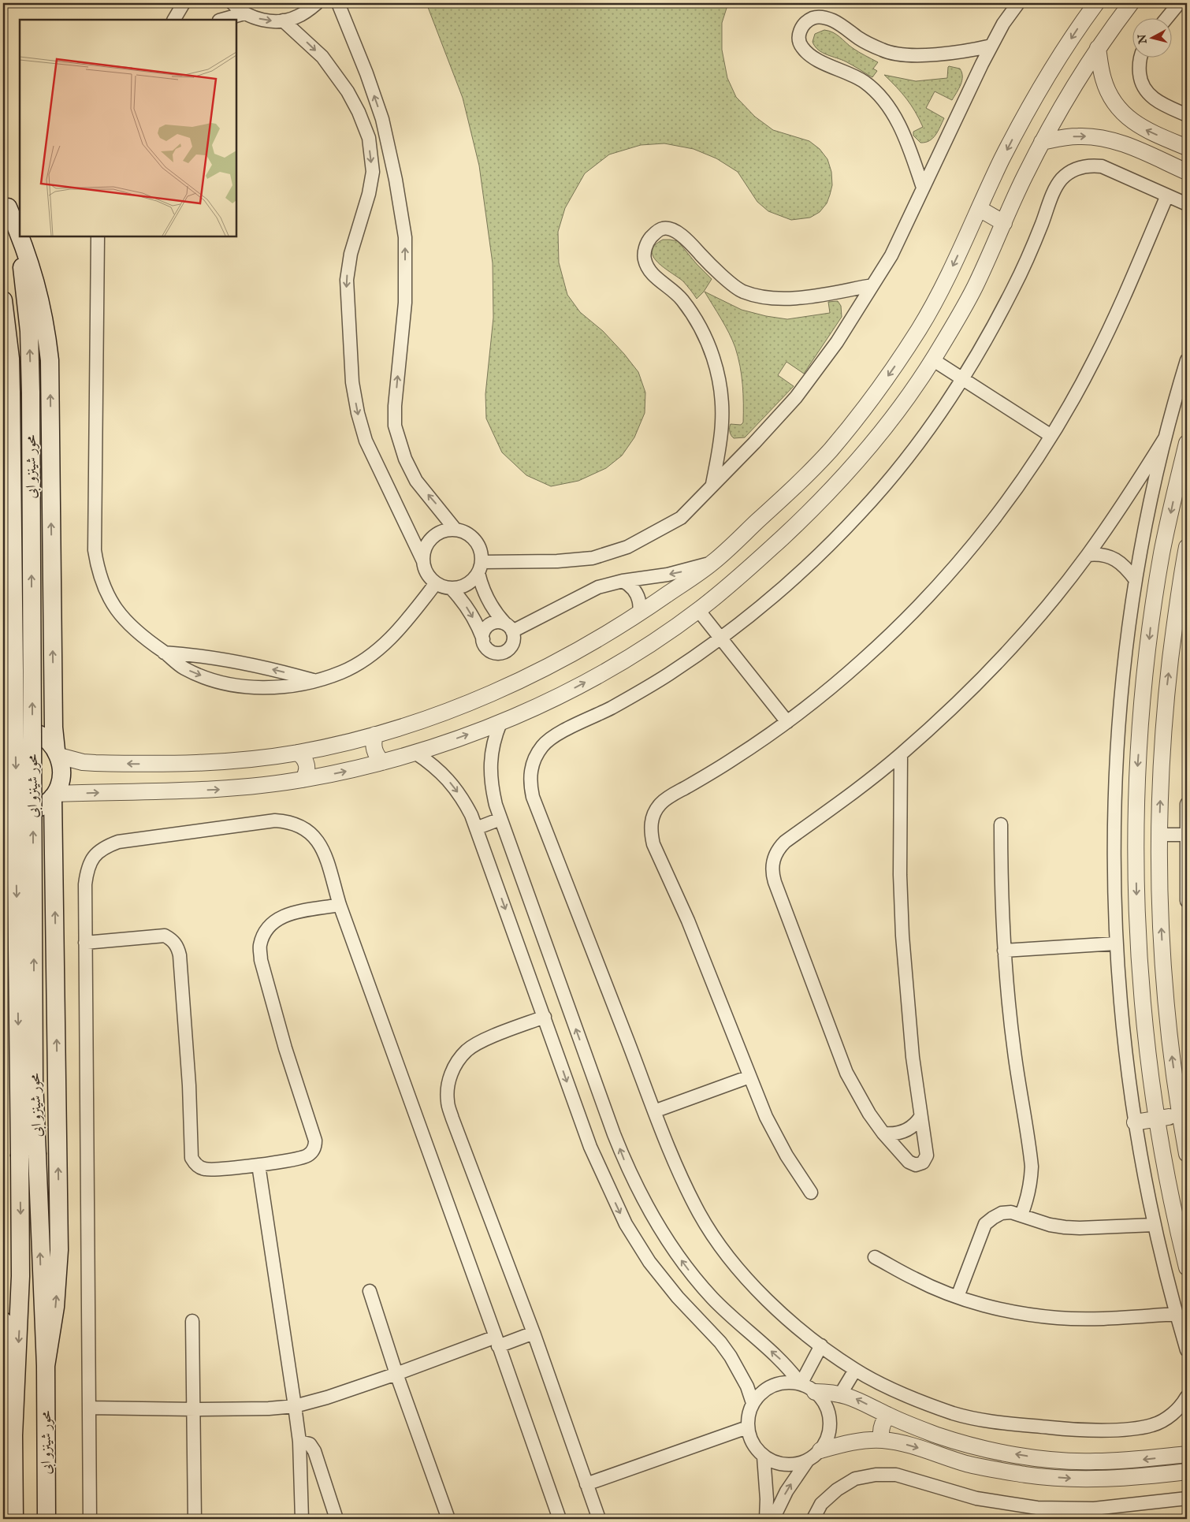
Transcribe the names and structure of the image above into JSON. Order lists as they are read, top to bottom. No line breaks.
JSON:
{"streets":{"main road":["محور شينزو ابى"]},"north":"left"}
